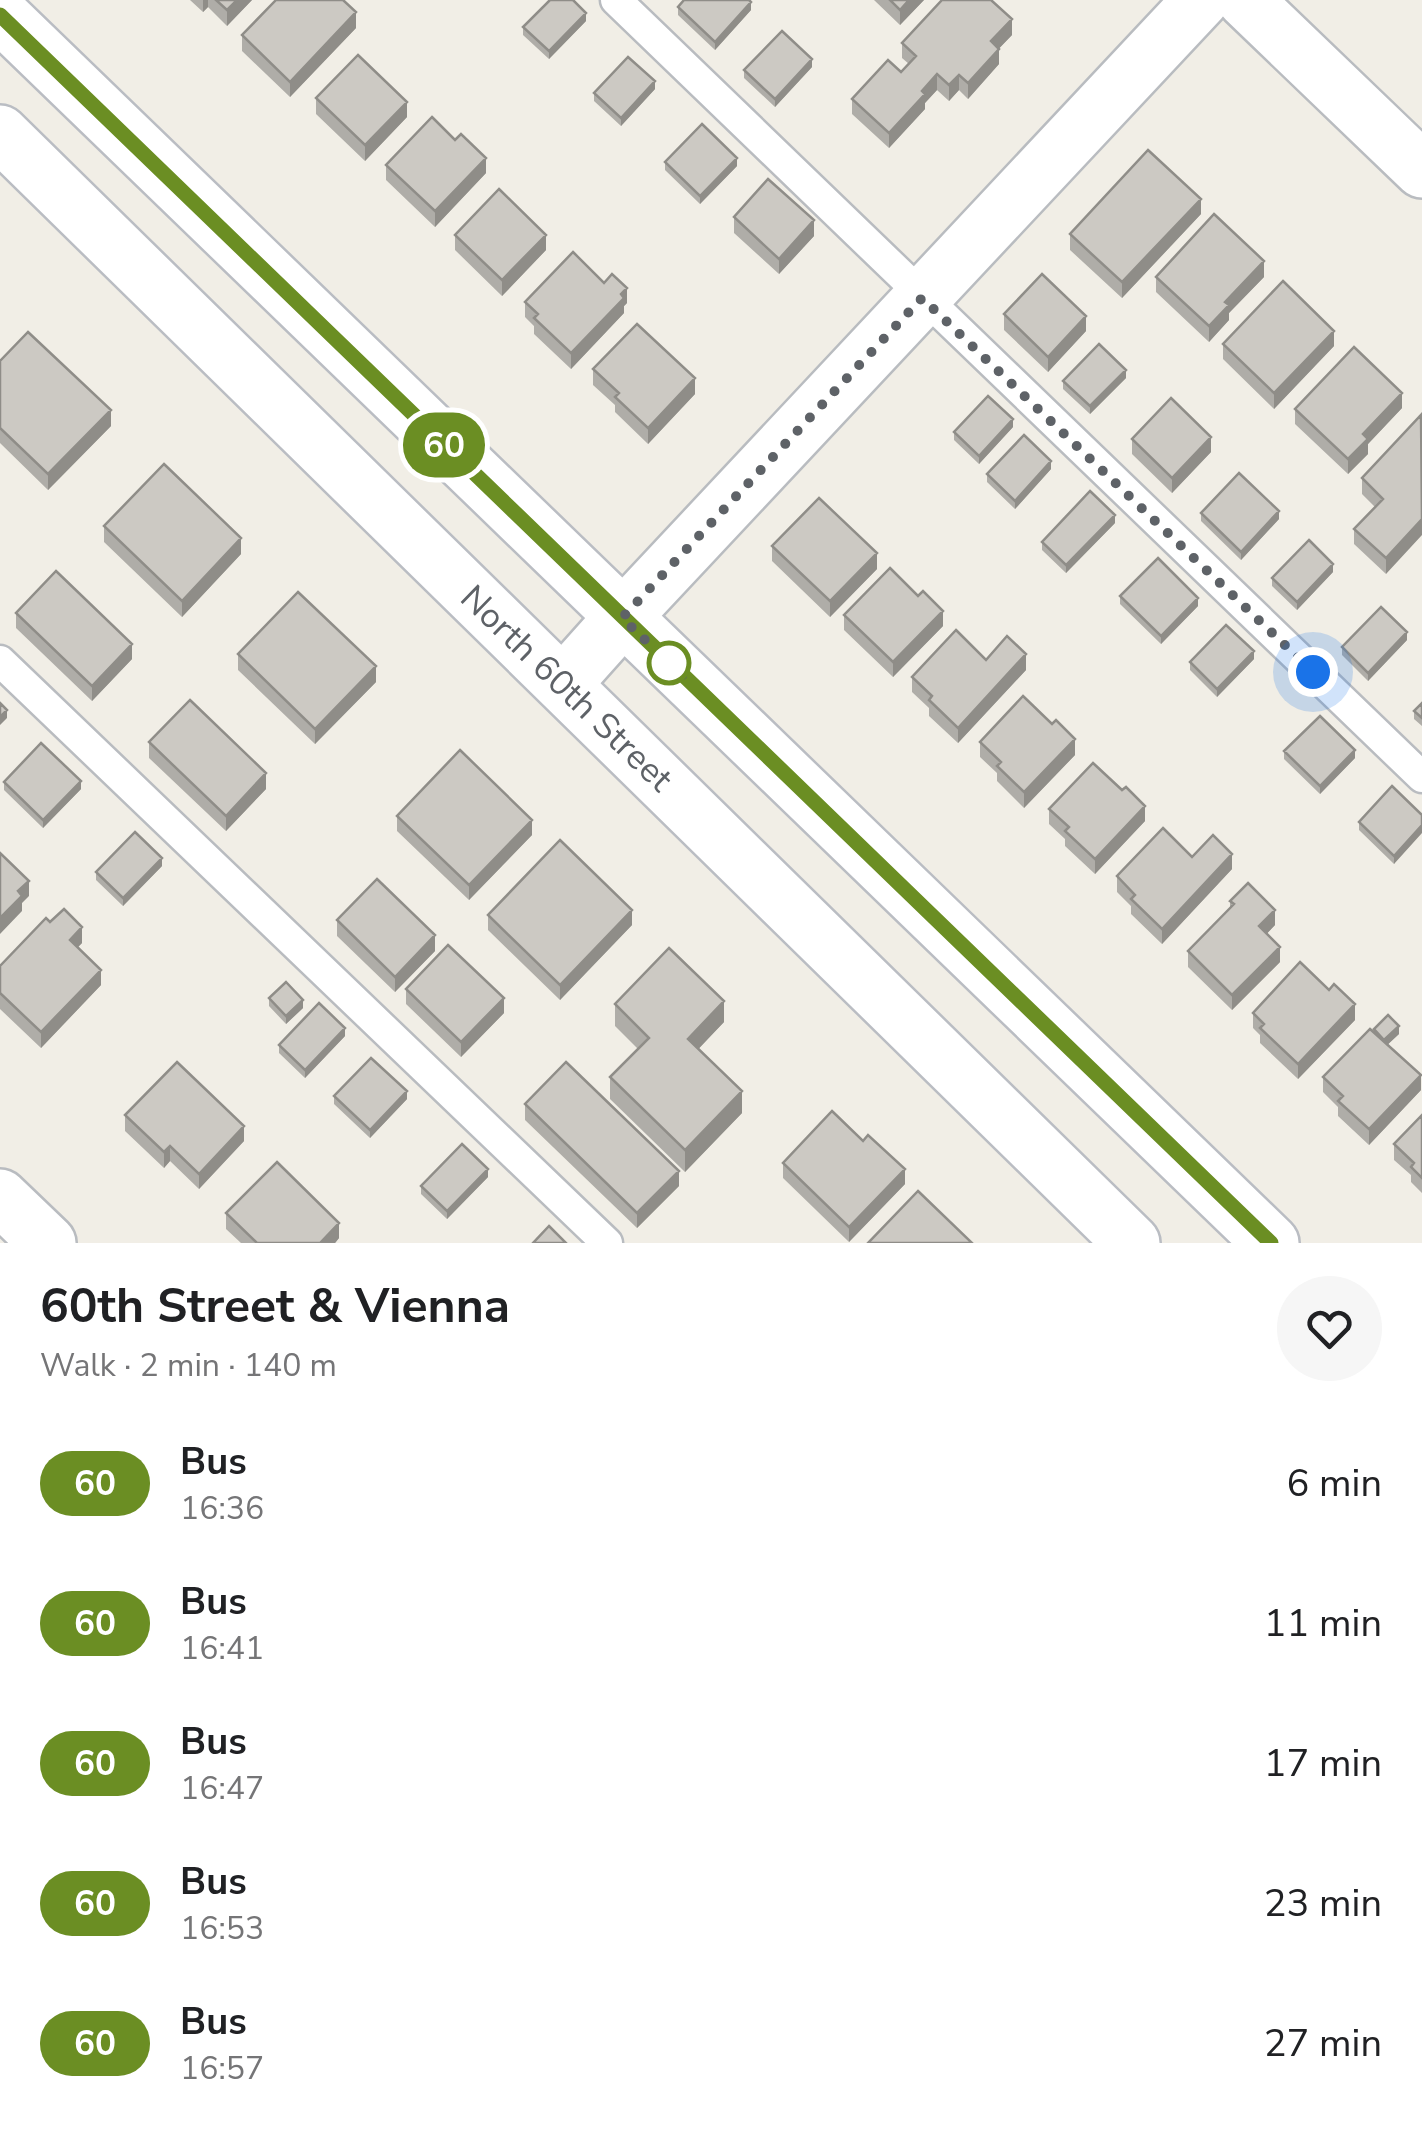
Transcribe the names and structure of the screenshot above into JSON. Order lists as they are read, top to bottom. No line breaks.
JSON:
{"streets":{"main road":["North 60th Street"]},"lines":["bus line 60"],"page":{"on_map":"60","heading":["60th Street & Vienna","Walk · 2 min · 140 m"],"list":[{"mark":"60","name":"Bus","note":"16:36","value":"6 min"},{"mark":"60","name":"Bus","note":"16:41","value":"11 min"},{"mark":"60","name":"Bus","note":"16:47","value":"17 min"},{"mark":"60","name":"Bus","note":"16:53","value":"23 min"},{"mark":"60","name":"Bus","note":"16:57","value":"27 min"}]}}
